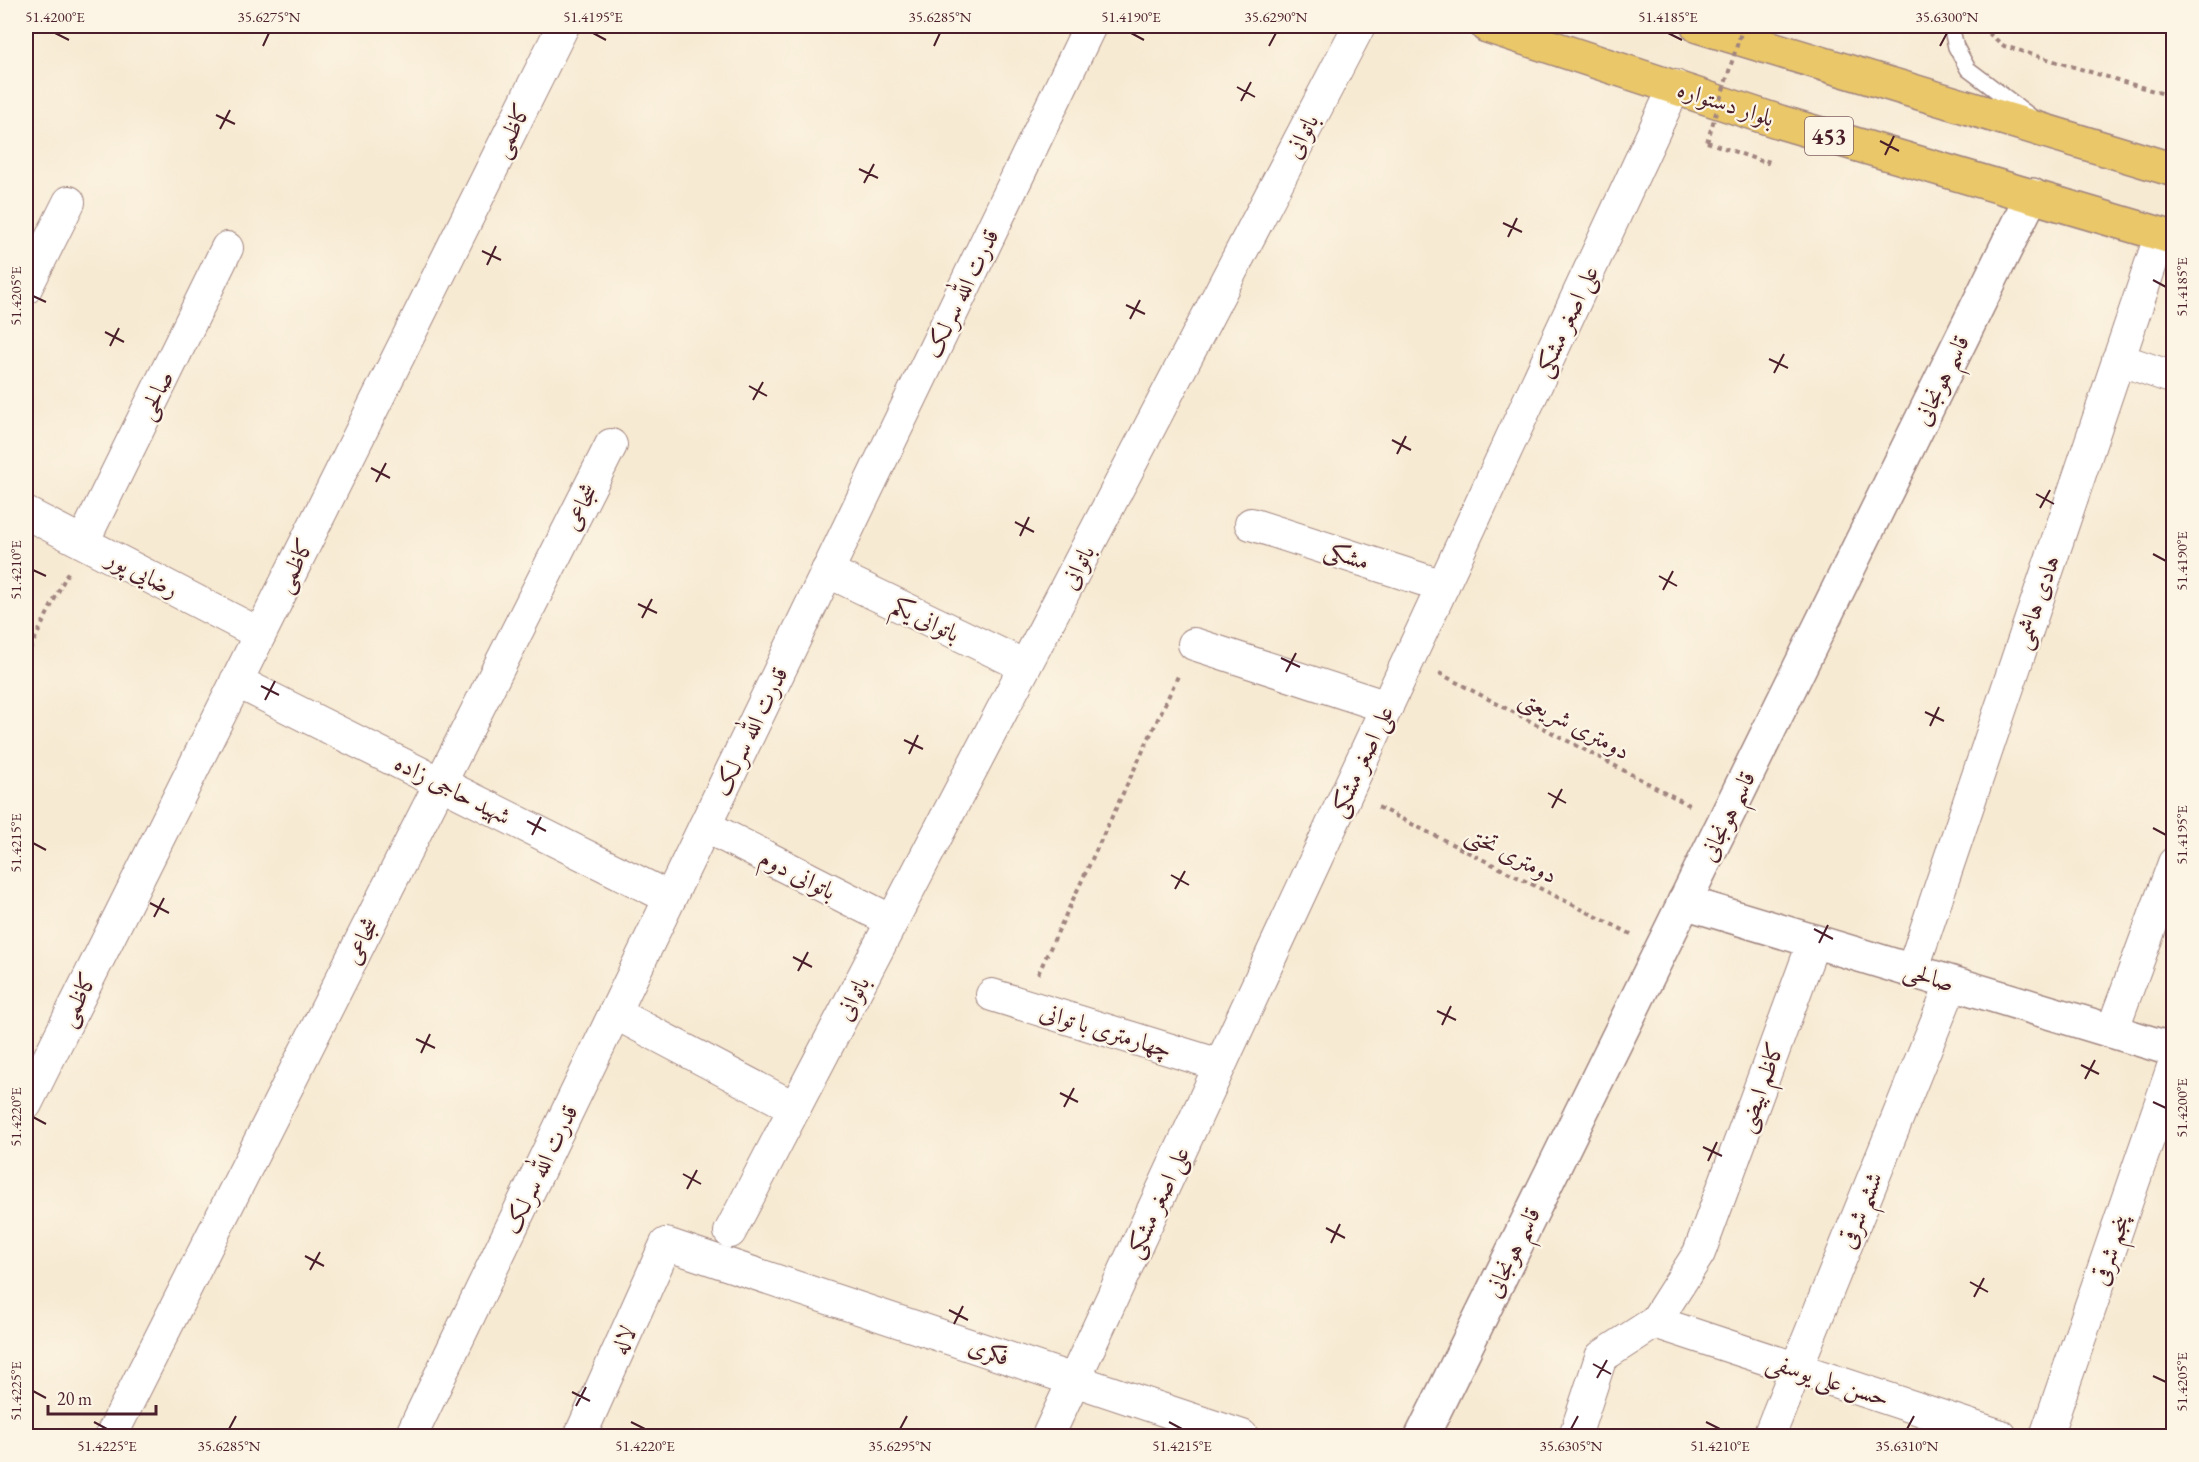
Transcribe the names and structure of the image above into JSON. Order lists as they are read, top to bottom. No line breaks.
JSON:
{"streets":{"main road":["بلوار دستواره","453"],"street":["کاظمی","باتوانی","قدرت الله سرلک","علی اصغر مشکی","قاسم هونجانی","صالحی","شجاعی","مشکی","رضایی پور","هادی هاشمی","باتوانی یکم","شهید حاجی زاده","باتوانی دوم","چهارمتری با توانی","کاظم ابیضی","ششم شرقی","پنجم شرقی","لاله","فکری","حسن علی یوسفی"],"path":["دومتری شریعتی","دومتری تختی"]},"crossings":[["بلوار دستواره","علی اصغر مشکی"],["بلوار دستواره","قاسم هونجانی"],["بلوار دستواره","هادی هاشمی"],["کاظمی","رضایی پور"],["کاظمی","شهید حاجی زاده"],["باتوانی","باتوانی یکم"],["باتوانی","باتوانی دوم"],["قدرت الله سرلک","باتوانی یکم"],["قدرت الله سرلک","شهید حاجی زاده"],["قدرت الله سرلک","باتوانی دوم"],["علی اصغر مشکی","مشکی"],["علی اصغر مشکی","دومتری شریعتی"],["علی اصغر مشکی","دومتری تختی"],["علی اصغر مشکی","چهارمتری با توانی"],["علی اصغر مشکی","فکری"],["قاسم هونجانی","صالحی"],["قاسم هونجانی","دومتری شریعتی"],["قاسم هونجانی","دومتری تختی"],["صالحی","رضایی پور"],["صالحی","هادی هاشمی"],["صالحی","کاظم ابیضی"],["صالحی","ششم شرقی"],["شجاعی","شهید حاجی زاده"],["کاظم ابیضی","حسن علی یوسفی"],["ششم شرقی","حسن علی یوسفی"],["لاله","فکری"]],"scale_bar":"20 m","coordinates":["51.4200°E","35.6275°N","51.4195°E","35.6285°N","51.4190°E","35.6290°N","51.4185°E","35.6300°N","51.4205°E","51.4210°E","51.4215°E","51.4220°E","51.4225°E","35.6295°N","35.6305°N","35.6310°N"]}
